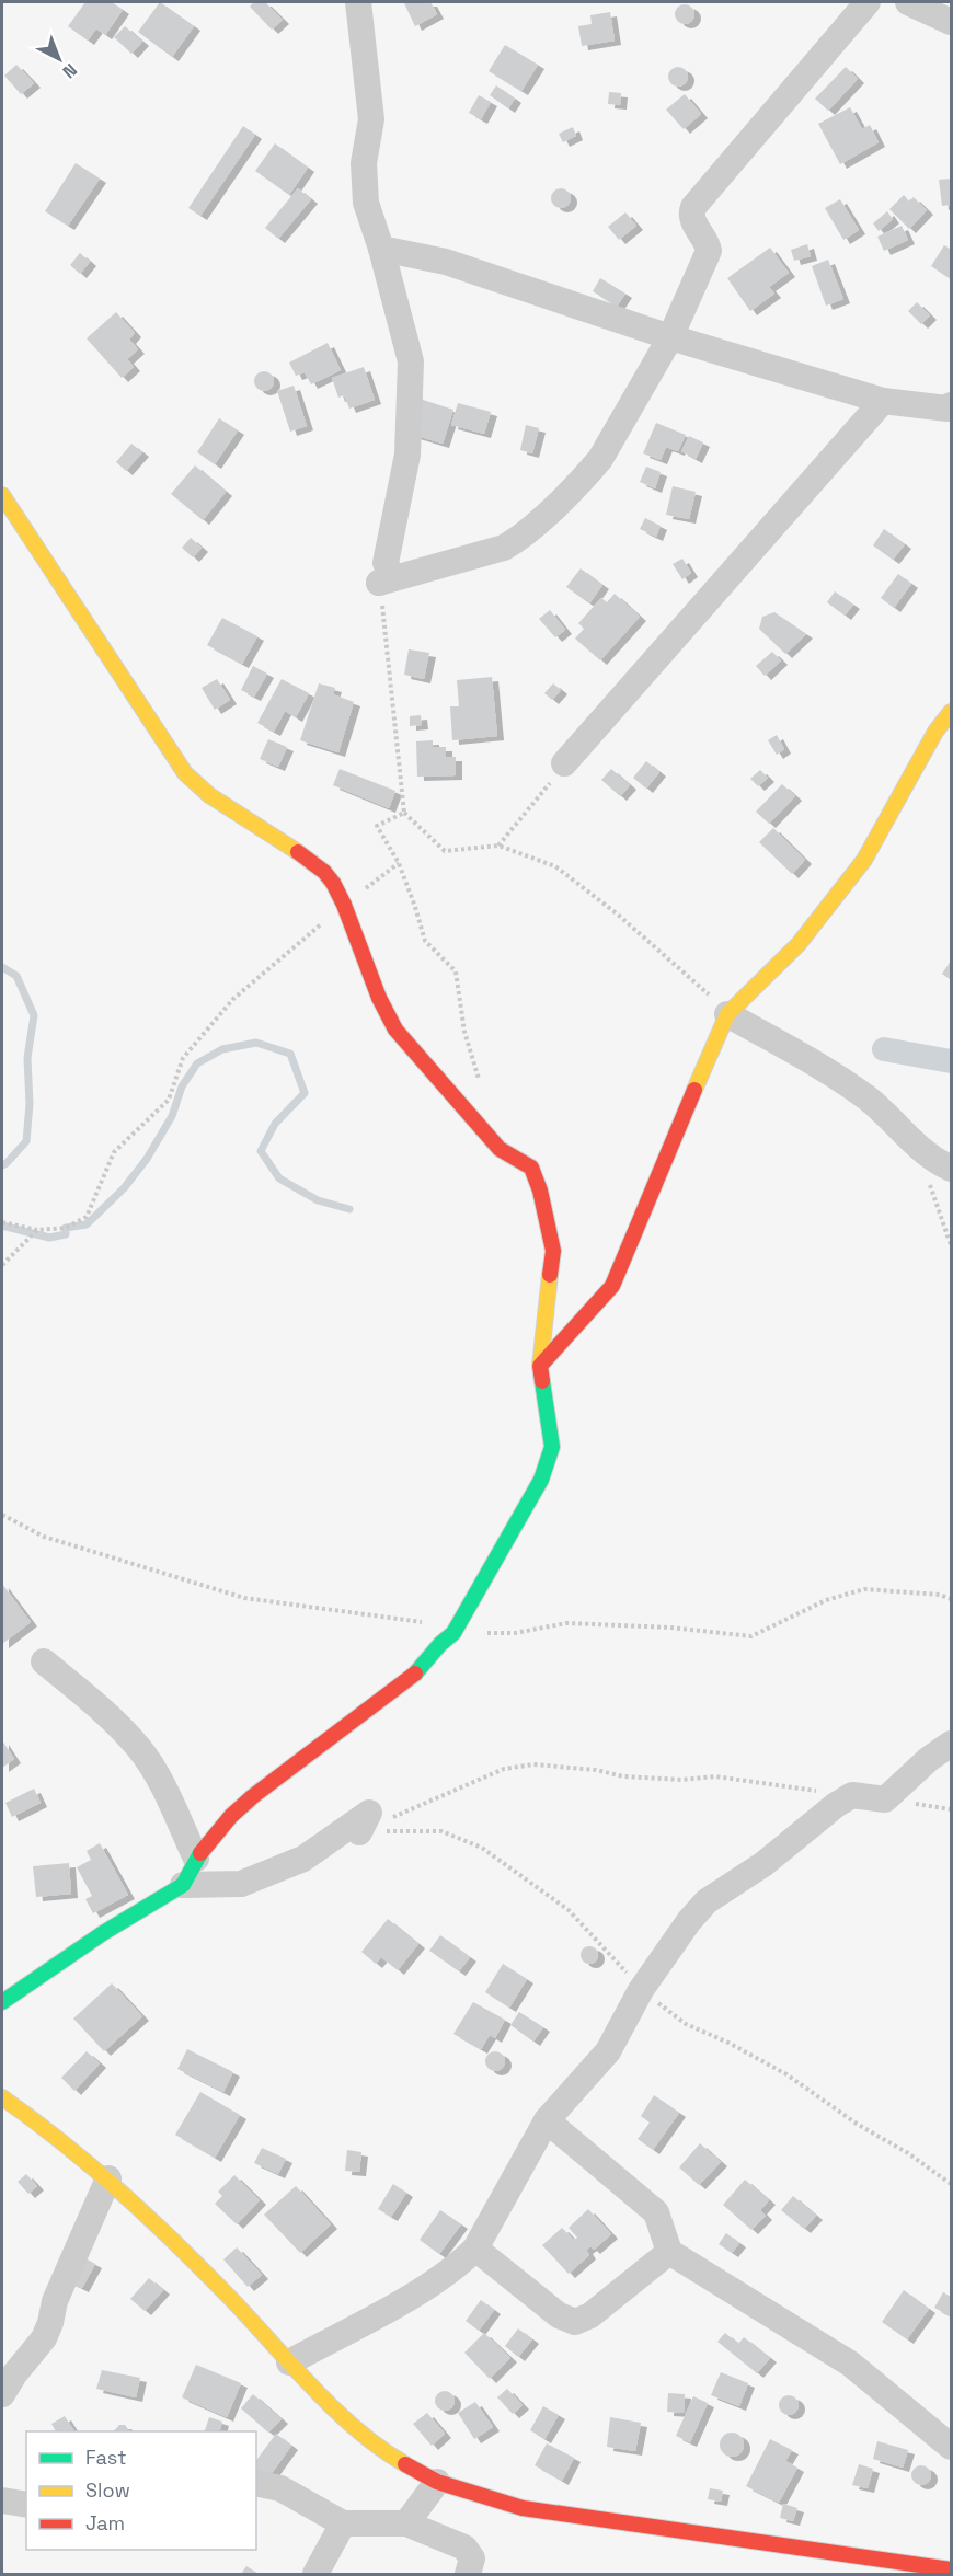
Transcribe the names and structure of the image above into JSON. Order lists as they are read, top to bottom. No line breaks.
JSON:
{"legend":["Fast","Slow","Jam"],"north":"bottom right"}
